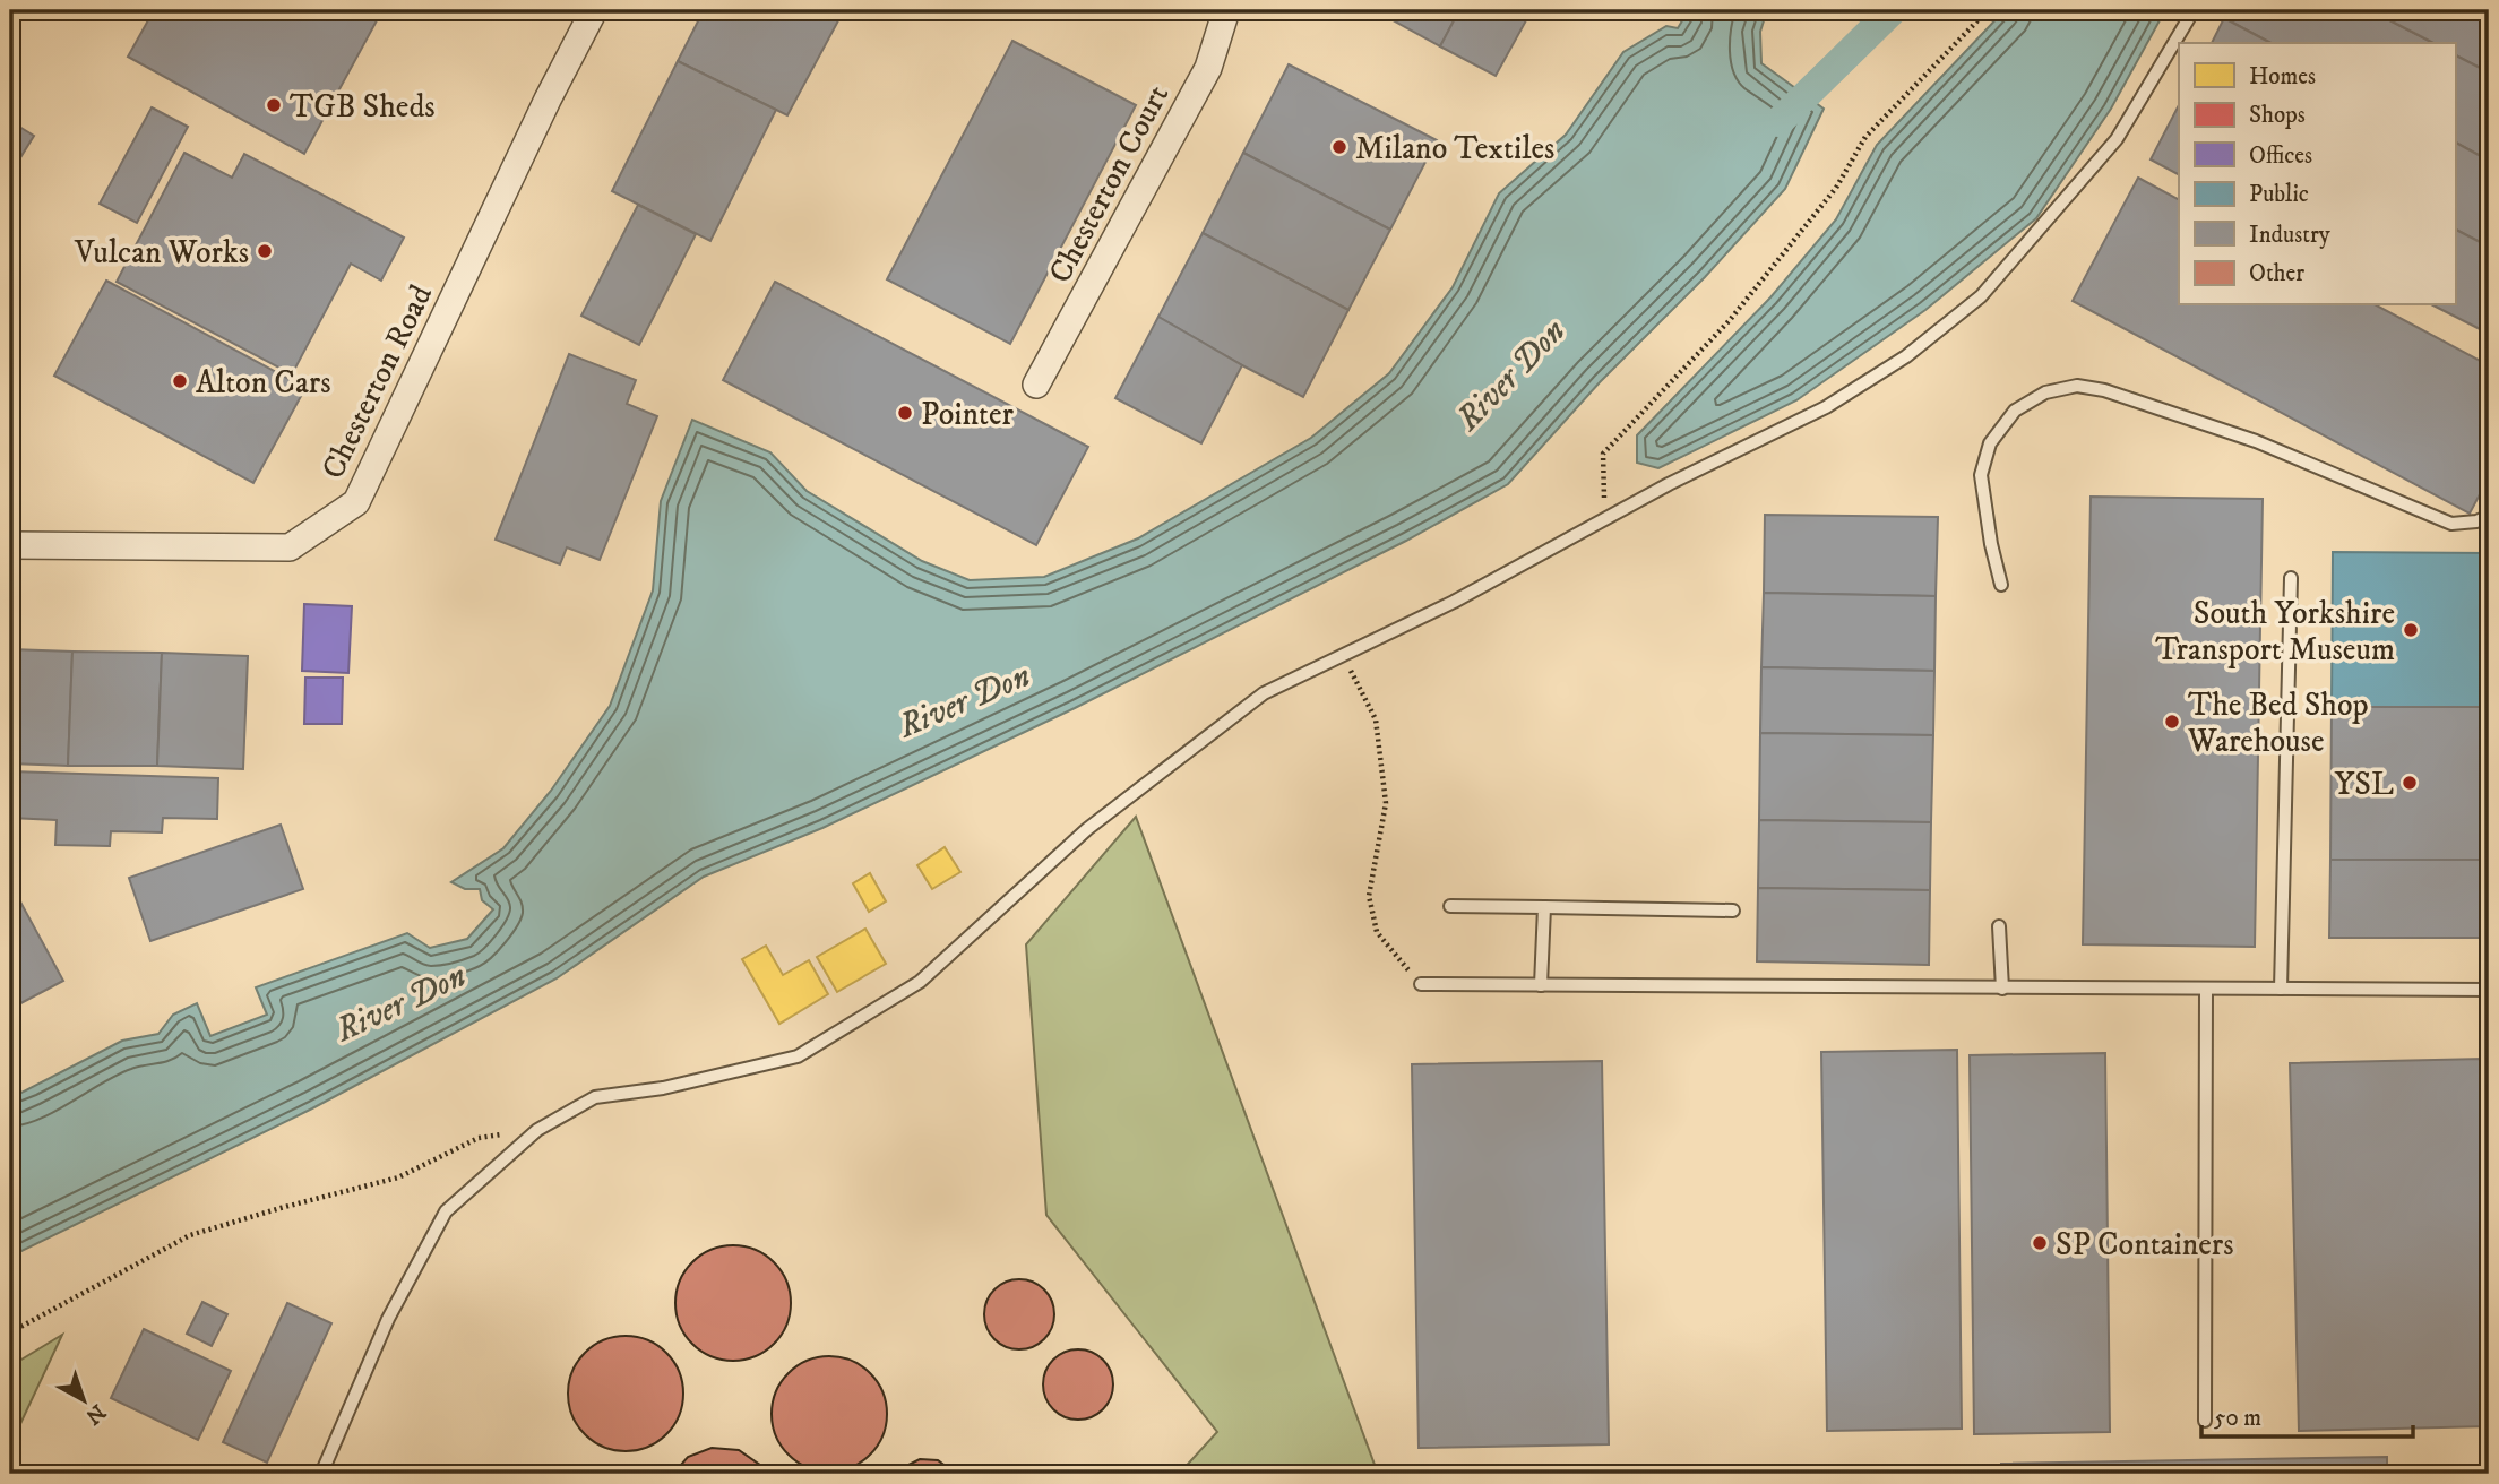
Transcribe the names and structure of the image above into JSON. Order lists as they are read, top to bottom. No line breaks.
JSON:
{"streets":{"street":["Chesterton Court","Chesterton Road"]},"water":["River Don"],"places":["TGB Sheds","Milano Textiles","Vulcan Works","Alton Cars","Pointer","South Yorkshire Transport Museum","The Bed Shop Warehouse","YSL","SP Containers"],"legend":["Homes","Shops","Offices","Public","Industry","Other"],"scale_bar":"50 m","north":"bottom right"}
